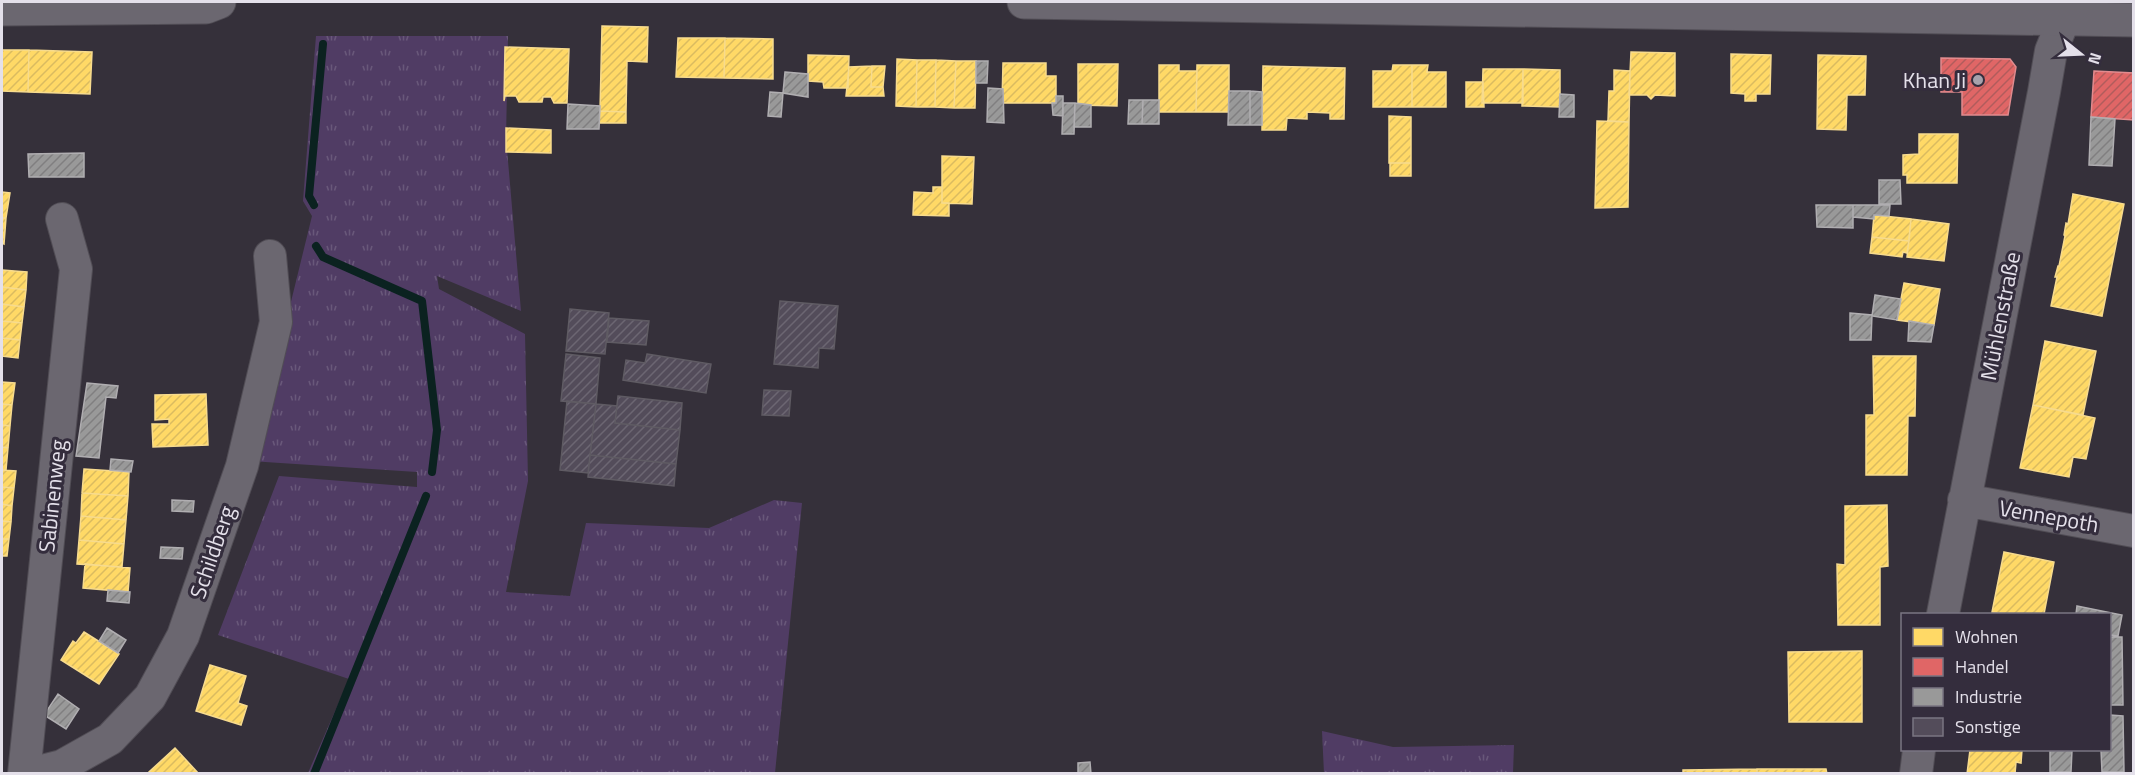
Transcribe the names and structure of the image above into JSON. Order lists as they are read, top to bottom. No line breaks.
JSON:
{"streets":{"street":["Mühlenstraße","Sabinenweg","Vennepoth","Schildberg"]},"crossings":[["Mühlenstraße","Vennepoth"]],"places":["Khan Ji"],"legend":["Wohnen","Handel","Industrie","Sonstige"],"north":"right"}
